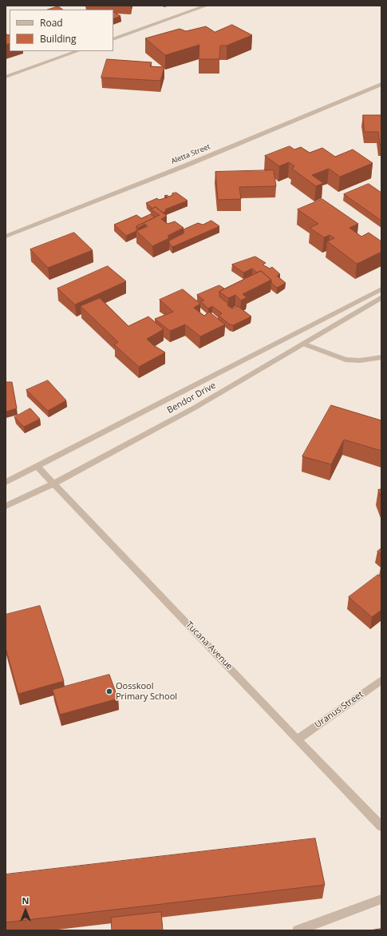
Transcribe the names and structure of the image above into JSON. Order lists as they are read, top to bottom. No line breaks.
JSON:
{"streets":{"street":["Aletta Street","Bendor Drive","Tucana Avenue","Uranus Street"]},"crossings":[["Bendor Drive","Tucana Avenue"],["Tucana Avenue","Uranus Street"]],"places":["Oosskool Primary School"],"legend":["Road","Building"],"north":"top"}
